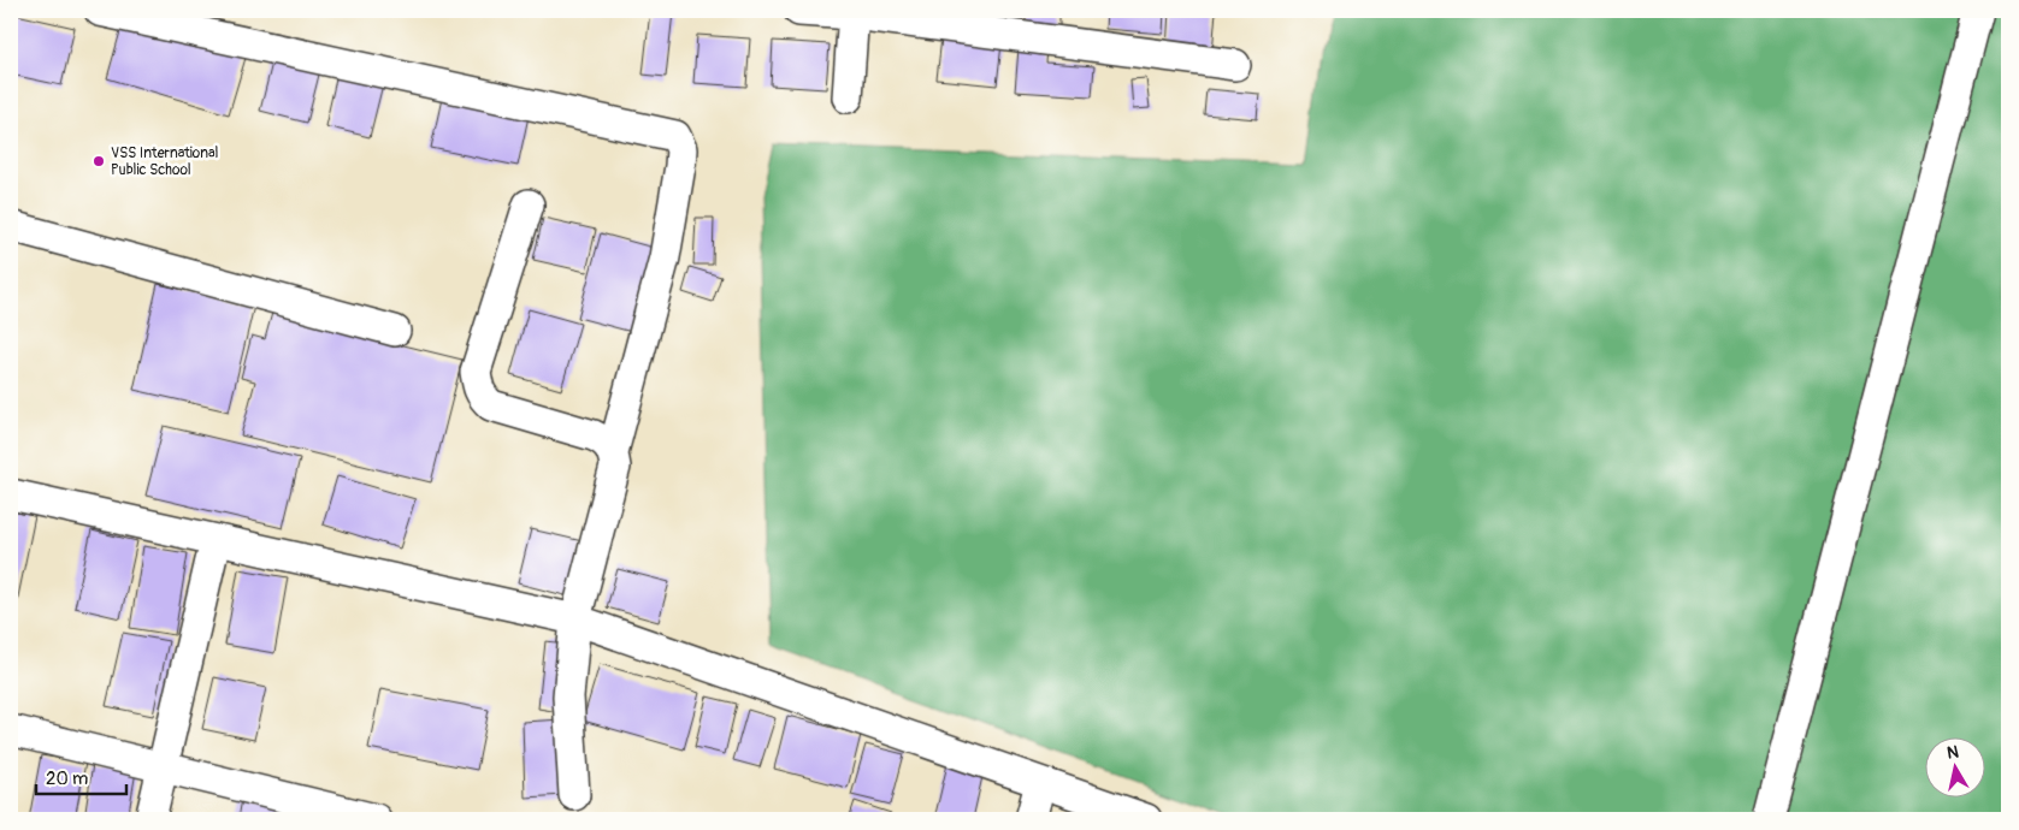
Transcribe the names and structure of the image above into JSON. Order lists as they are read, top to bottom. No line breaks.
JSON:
{"places":["VSS International Public School"],"scale_bar":"20 m","north":"top"}
